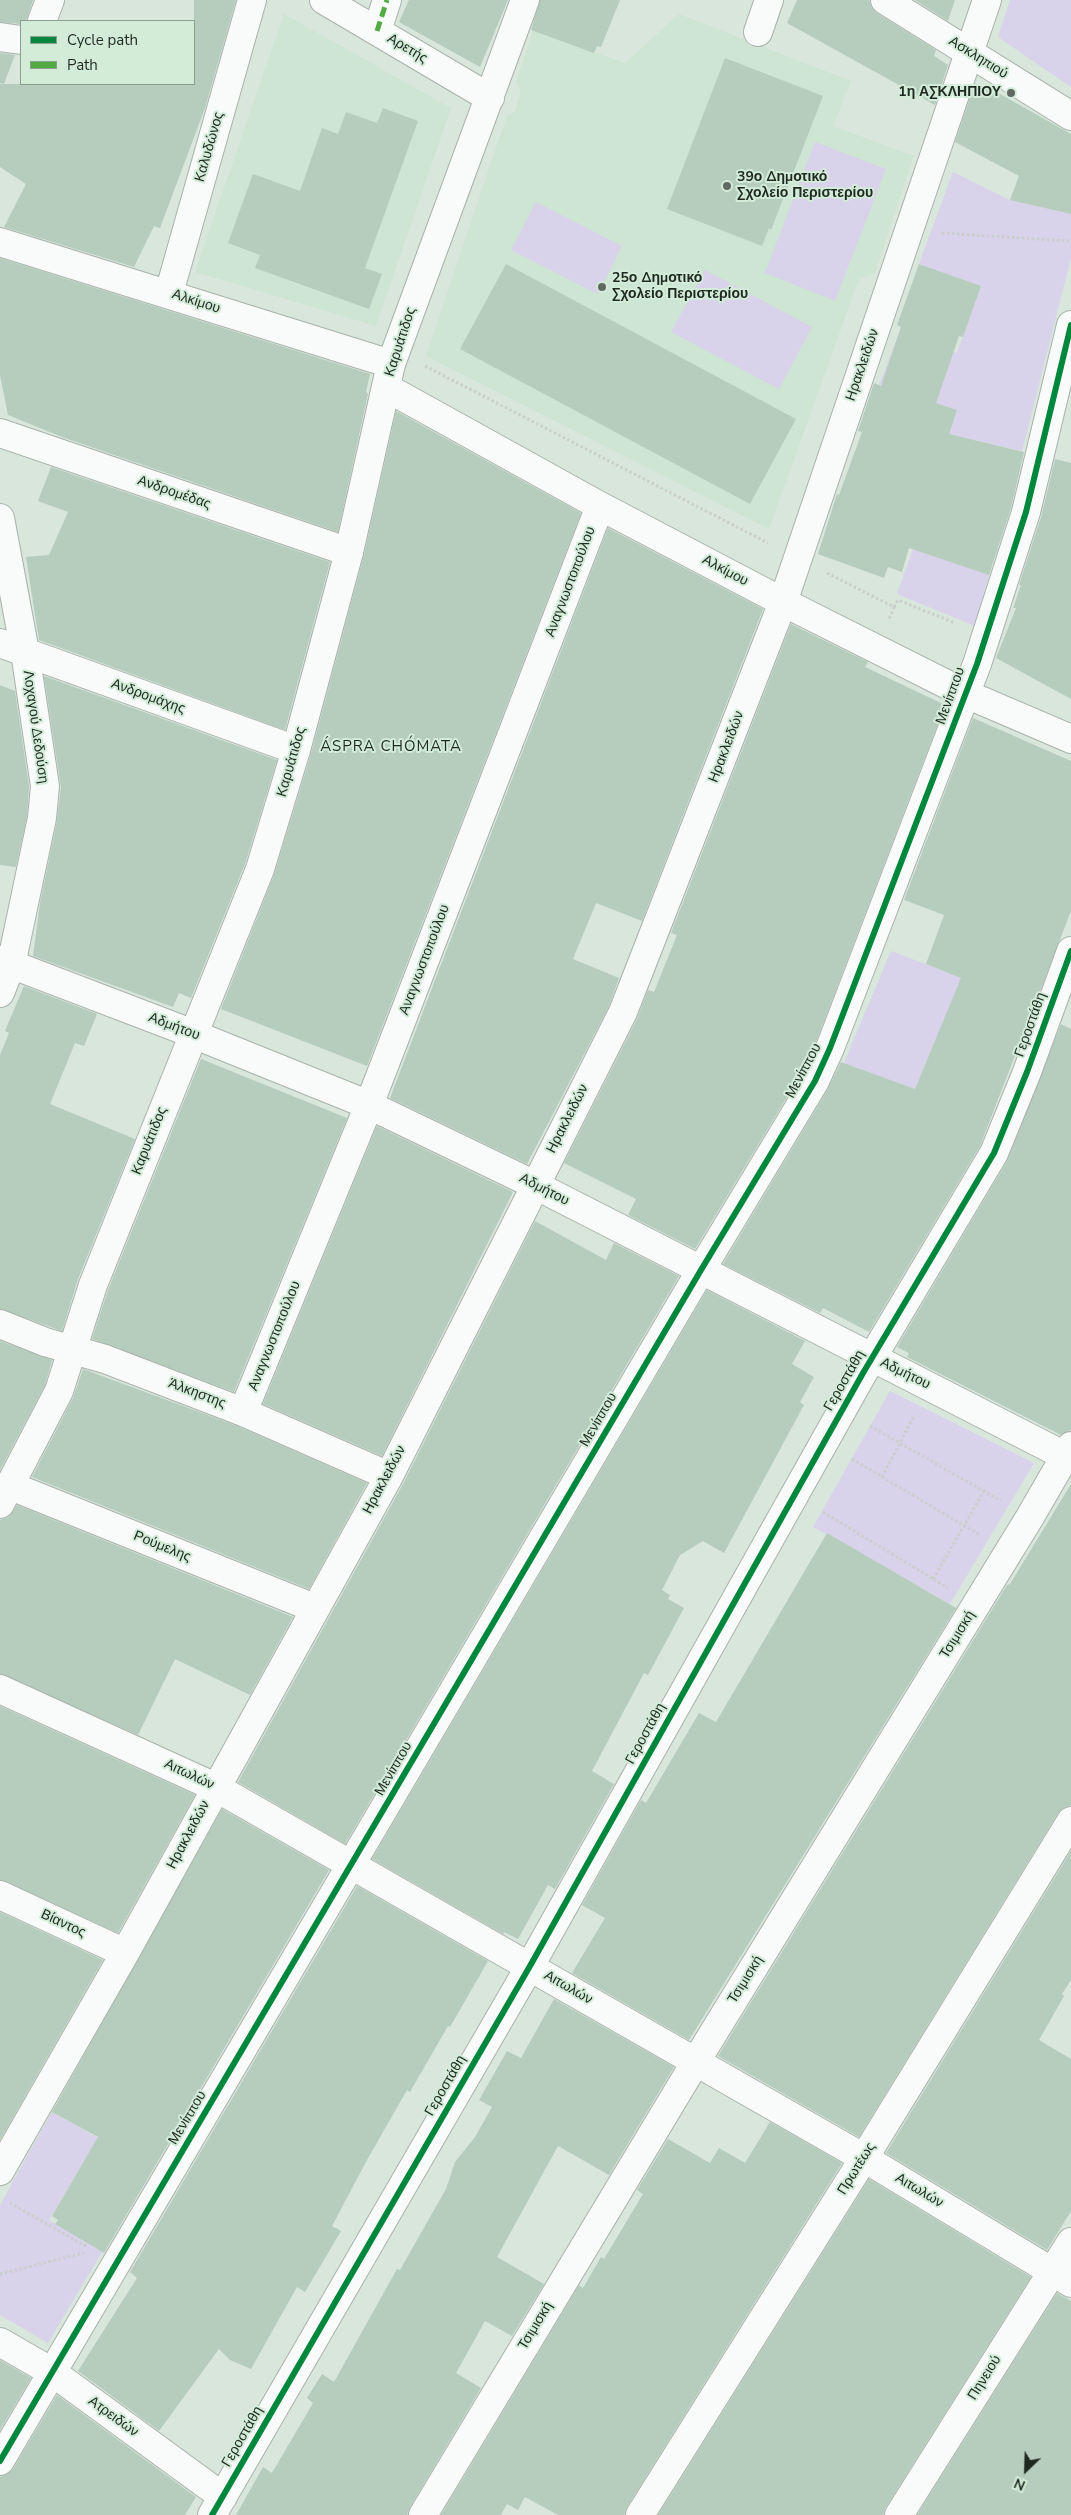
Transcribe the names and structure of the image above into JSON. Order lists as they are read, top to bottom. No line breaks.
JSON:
{"streets":{"street":["Αρετής","Ασκληπιού","Καλυδώνος","Αλκίμου","Καρυάτιδος","Ηρακλειδών","Ανδρομέδας","Αναγνωστοπούλου","Μενίππου","Ανδρομάχης","Λοχαγού Δεδούση","Γεροστάθη","Αδμήτου","Άλκηστης","Ρούμελης","Τσιμισκή","Αιτωλών","Βίαντος","Πρωτέως","Πηνειού","Ατρειδών"]},"crossings":[["Αρετής","Καρυάτιδος"],["Ασκληπιού","Ηρακλειδών"],["Καλυδώνος","Αλκίμου"],["Αλκίμου","Καρυάτιδος"],["Αλκίμου","Ηρακλειδών"],["Αλκίμου","Αναγνωστοπούλου"],["Αλκίμου","Μενίππου"],["Καρυάτιδος","Ανδρομέδας"],["Καρυάτιδος","Ανδρομάχης"],["Καρυάτιδος","Αδμήτου"],["Καρυάτιδος","Άλκηστης"],["Καρυάτιδος","Ρούμελης"],["Ηρακλειδών","Αδμήτου"],["Ηρακλειδών","Άλκηστης"],["Ηρακλειδών","Ρούμελης"],["Ηρακλειδών","Αιτωλών"],["Ηρακλειδών","Βίαντος"],["Αναγνωστοπούλου","Αδμήτου"],["Αναγνωστοπούλου","Άλκηστης"],["Μενίππου","Αδμήτου"],["Μενίππου","Αιτωλών"],["Μενίππου","Ατρειδών"],["Ανδρομάχης","Λοχαγού Δεδούση"],["Λοχαγού Δεδούση","Αδμήτου"],["Γεροστάθη","Αδμήτου"],["Γεροστάθη","Αιτωλών"],["Γεροστάθη","Ατρειδών"],["Αδμήτου","Τσιμισκή"],["Τσιμισκή","Αιτωλών"],["Αιτωλών","Πρωτέως"],["Αιτωλών","Πηνειού"]],"districts":["ÁSPRA CHÓMATA"],"places":["1η ΑΣΚΛΗΠΙΟΥ","39ο Δημοτικό Σχολείο Περιστερίου","25ο Δημοτικό Σχολείο Περιστερίου"],"legend":["Cycle path","Path"],"north":"bottom left"}
